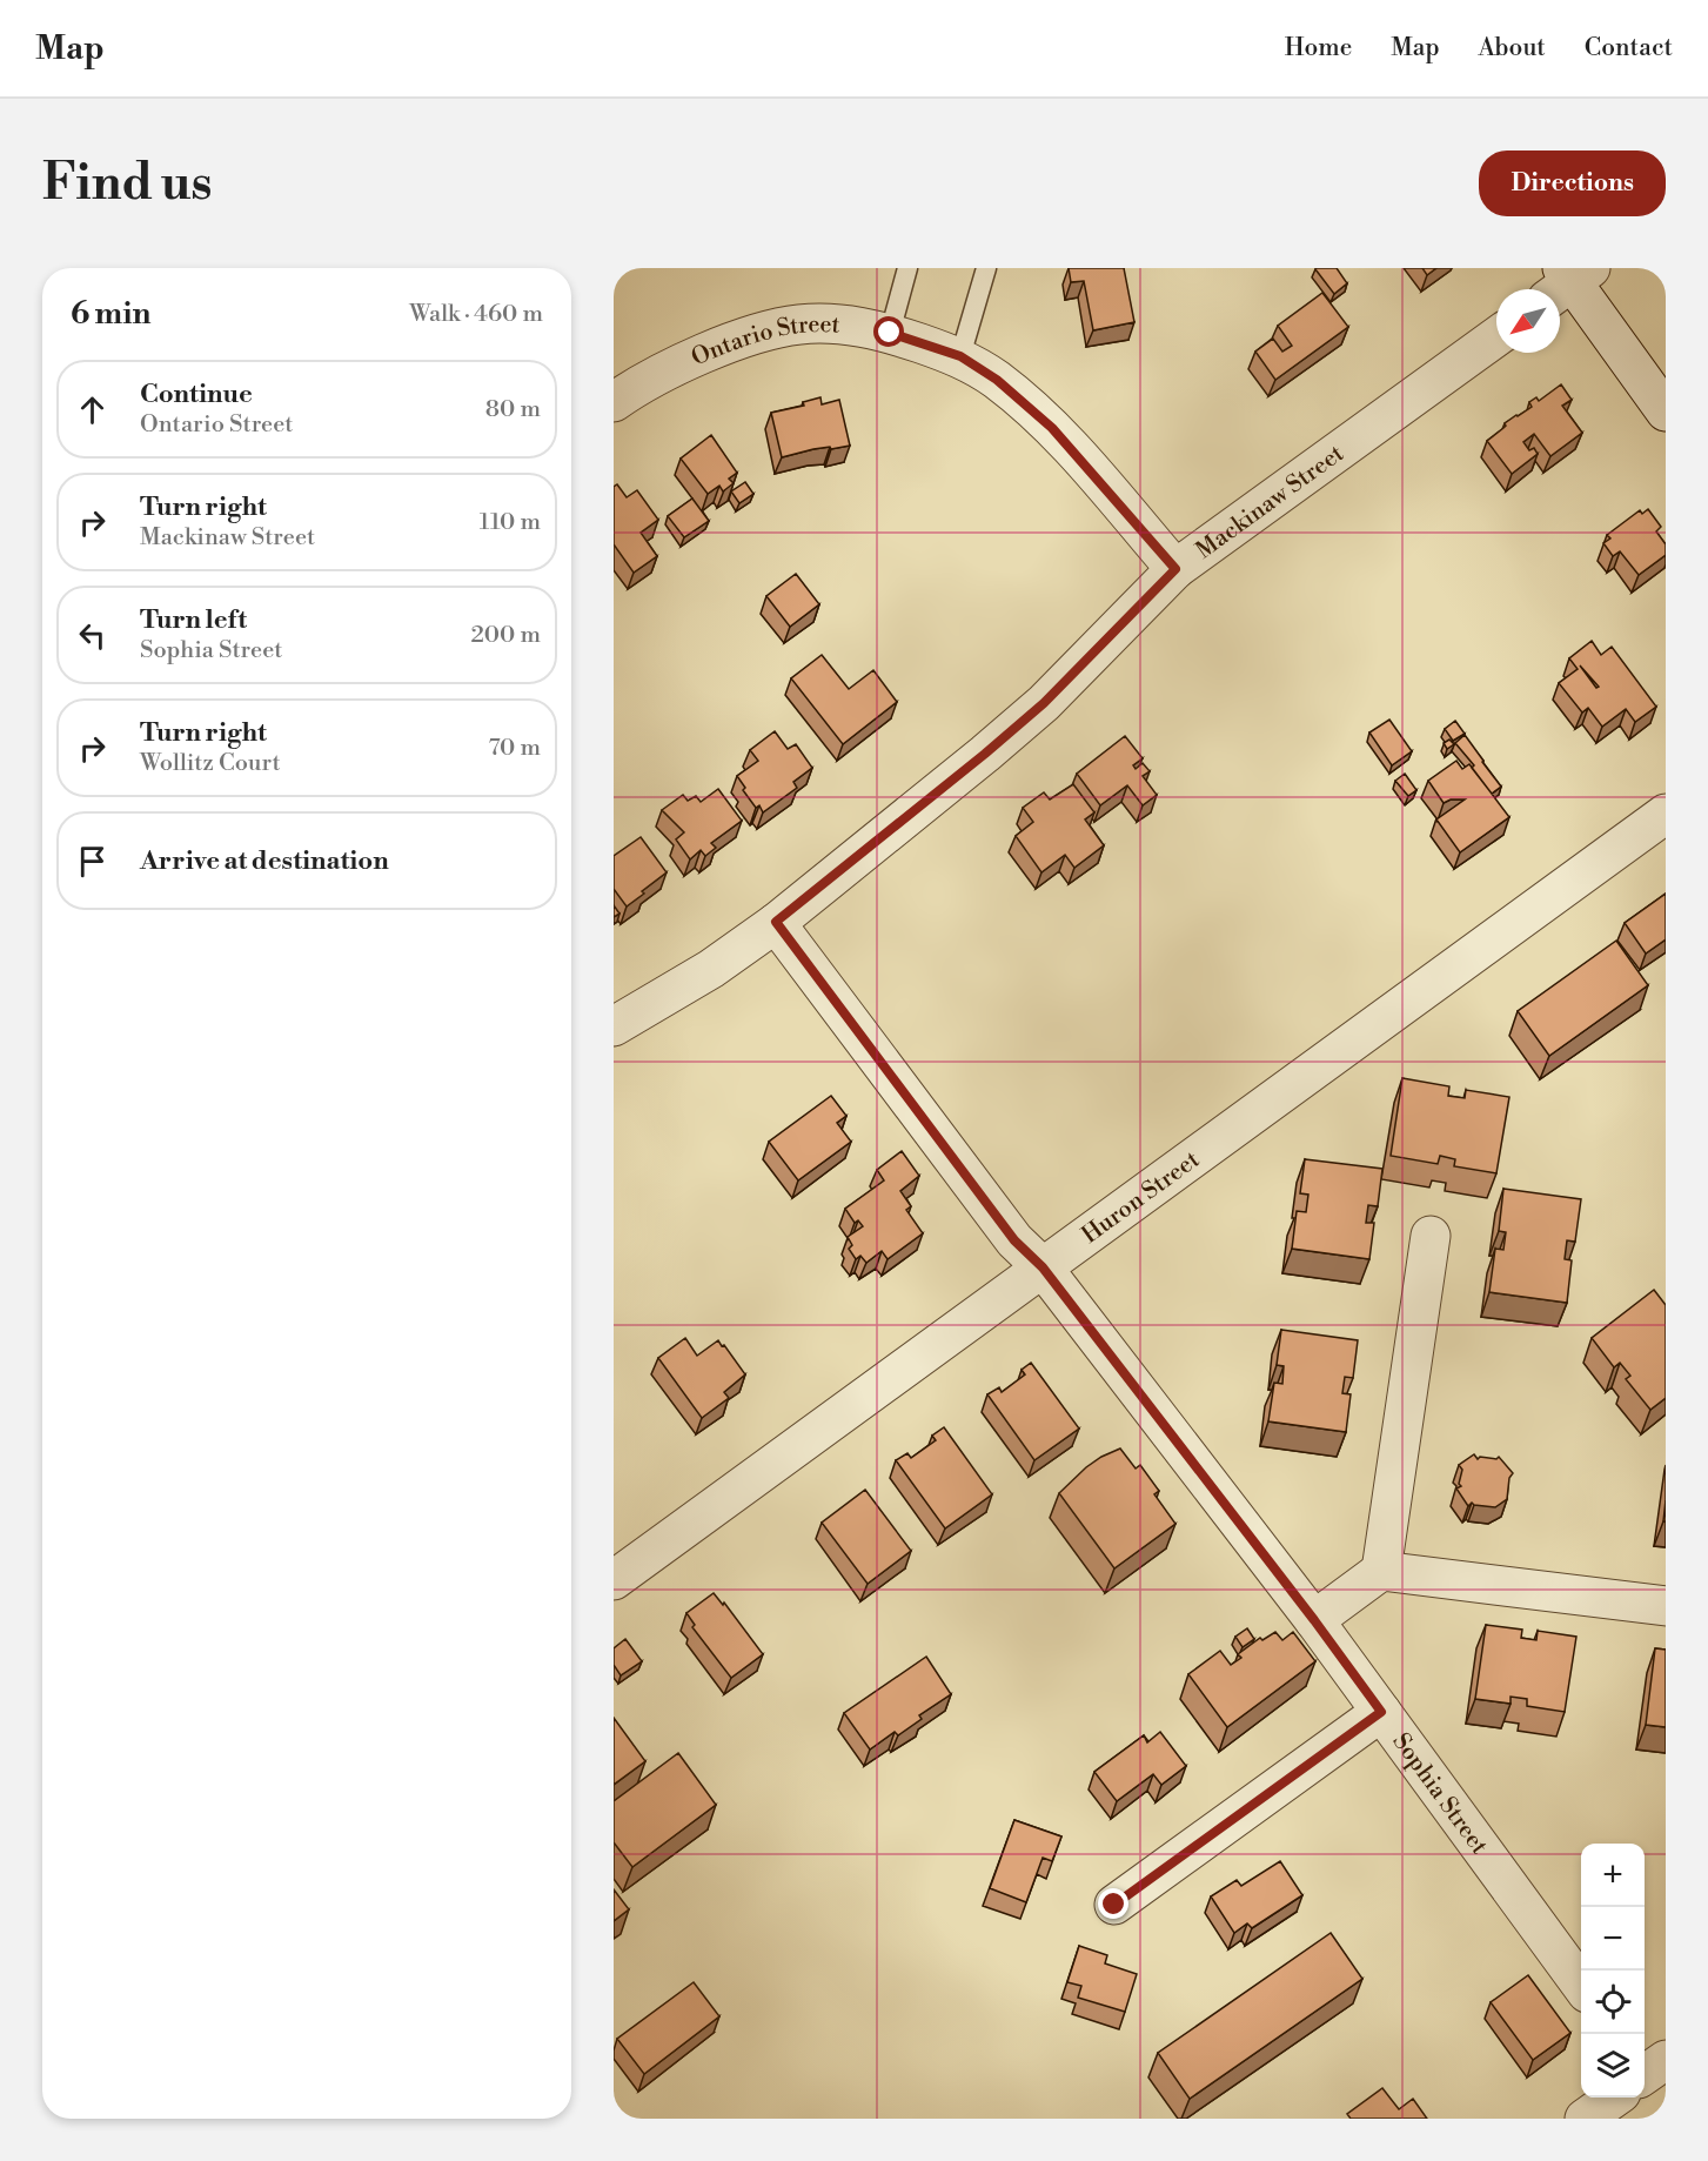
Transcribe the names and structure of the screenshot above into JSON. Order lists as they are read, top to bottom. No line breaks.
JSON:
{"streets":{"street":["Ontario Street","Mackinaw Street","Huron Street","Sophia Street"]},"crossings":[["Ontario Street","Mackinaw Street"],["Mackinaw Street","Sophia Street"],["Huron Street","Sophia Street"]],"north":"bottom left","page":{"header":"Map","nav":["Home","Map","About","Contact"],"buttons":"Directions","title":"Find us","heading":["6 min","Walk · 460 m"],"list":[["Continue","Ontario Street","80 m"],["Turn right","Mackinaw Street","110 m"],["Turn left","Sophia Street","200 m"],["Turn right","Wollitz Court","70 m"],"Arrive at destination"],"map_buttons":["+","−"]}}
